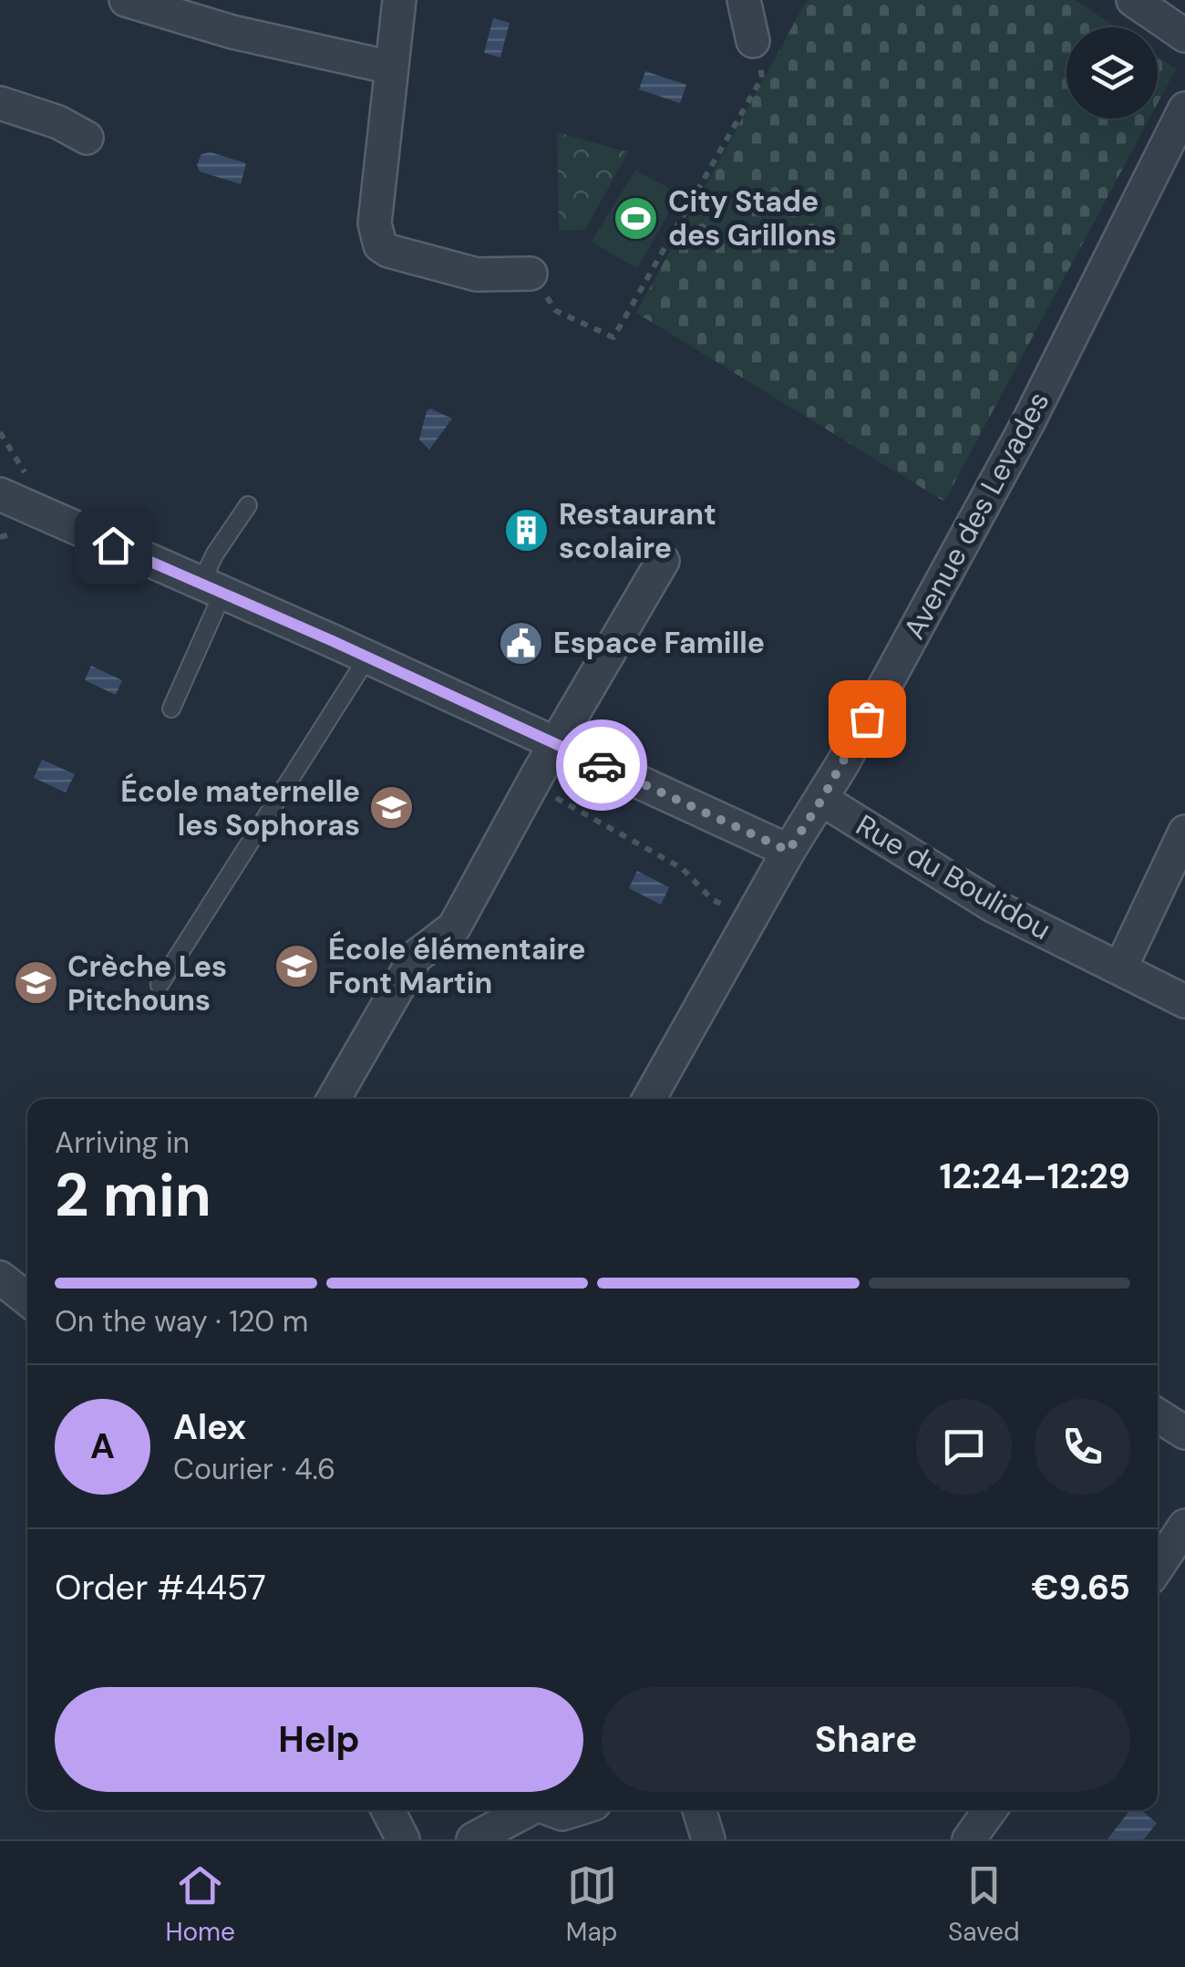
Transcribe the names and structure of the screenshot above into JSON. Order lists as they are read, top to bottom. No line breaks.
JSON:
{"streets":{"street":["Avenue des Levades","Rue du Boulidou"]},"crossings":[["Avenue des Levades","Rue du Boulidou"]],"places":{"sports":["City Stade des Grillons"],"building":["Restaurant scolaire"],"public building":["Espace Famille"],"school or university":["École maternelle les Sophoras","École élémentaire Font Martin","Crèche Les Pitchouns"]},"page":{"heading":["2 min","Arriving in","12:24–12:29"],"panel":["Alex","Courier · 4.6","Order #4457","€9.65"],"bar":"On the way · 120 m","round":"A","buttons":["Help","Share"],"tabs":["Home","Map","Saved"]}}
